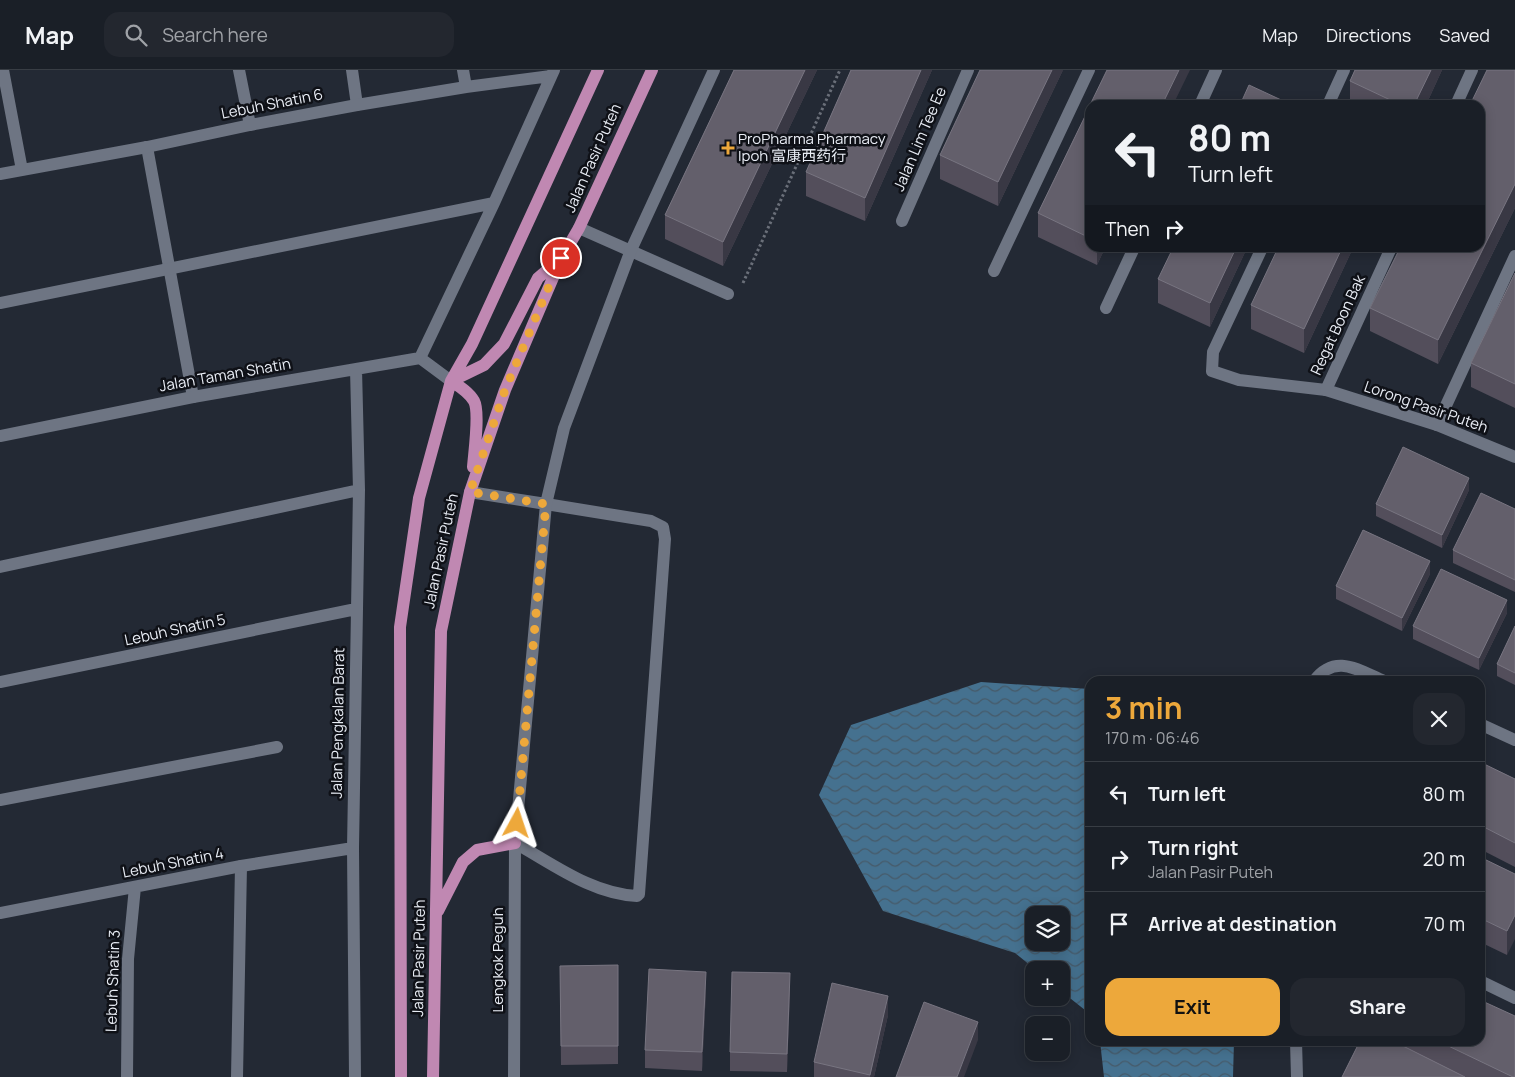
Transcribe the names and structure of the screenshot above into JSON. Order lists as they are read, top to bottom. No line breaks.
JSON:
{"streets":{"main road":["Jalan Pasir Puteh"],"street":["Lebuh Shatin 6","Jalan Lim Tee Ee","Regat Boon Bak","Jalan Taman Shatin","Lorong Pasir Puteh","Lebuh Shatin 5","Jalan Pengkalan Barat","Lebuh Shatin 4","Lengkok Peguh","Lebuh Shatin 3"]},"crossings":[["Regat Boon Bak","Lorong Pasir Puteh"],["Jalan Taman Shatin","Jalan Pengkalan Barat"],["Lebuh Shatin 5","Jalan Pengkalan Barat"],["Jalan Pengkalan Barat","Lebuh Shatin 4"],["Lebuh Shatin 4","Lebuh Shatin 3"]],"places":{"health":["ProPharma Pharmacy Ipoh 富康西药行"]},"page":{"header":"Map","search":"Search here","nav":["Map","Directions","Saved"],"turn":["80 m","Turn left"],"then":"Then","heading":["3 min","170 m · 06:46"],"list":[{"name":"Turn left","value":"80 m"},{"name":"Turn right","note":"Jalan Pasir Puteh","value":"20 m"},{"name":"Arrive at destination","value":"70 m"}],"map_buttons":["+","−"],"buttons":["Exit","Share"]}}
